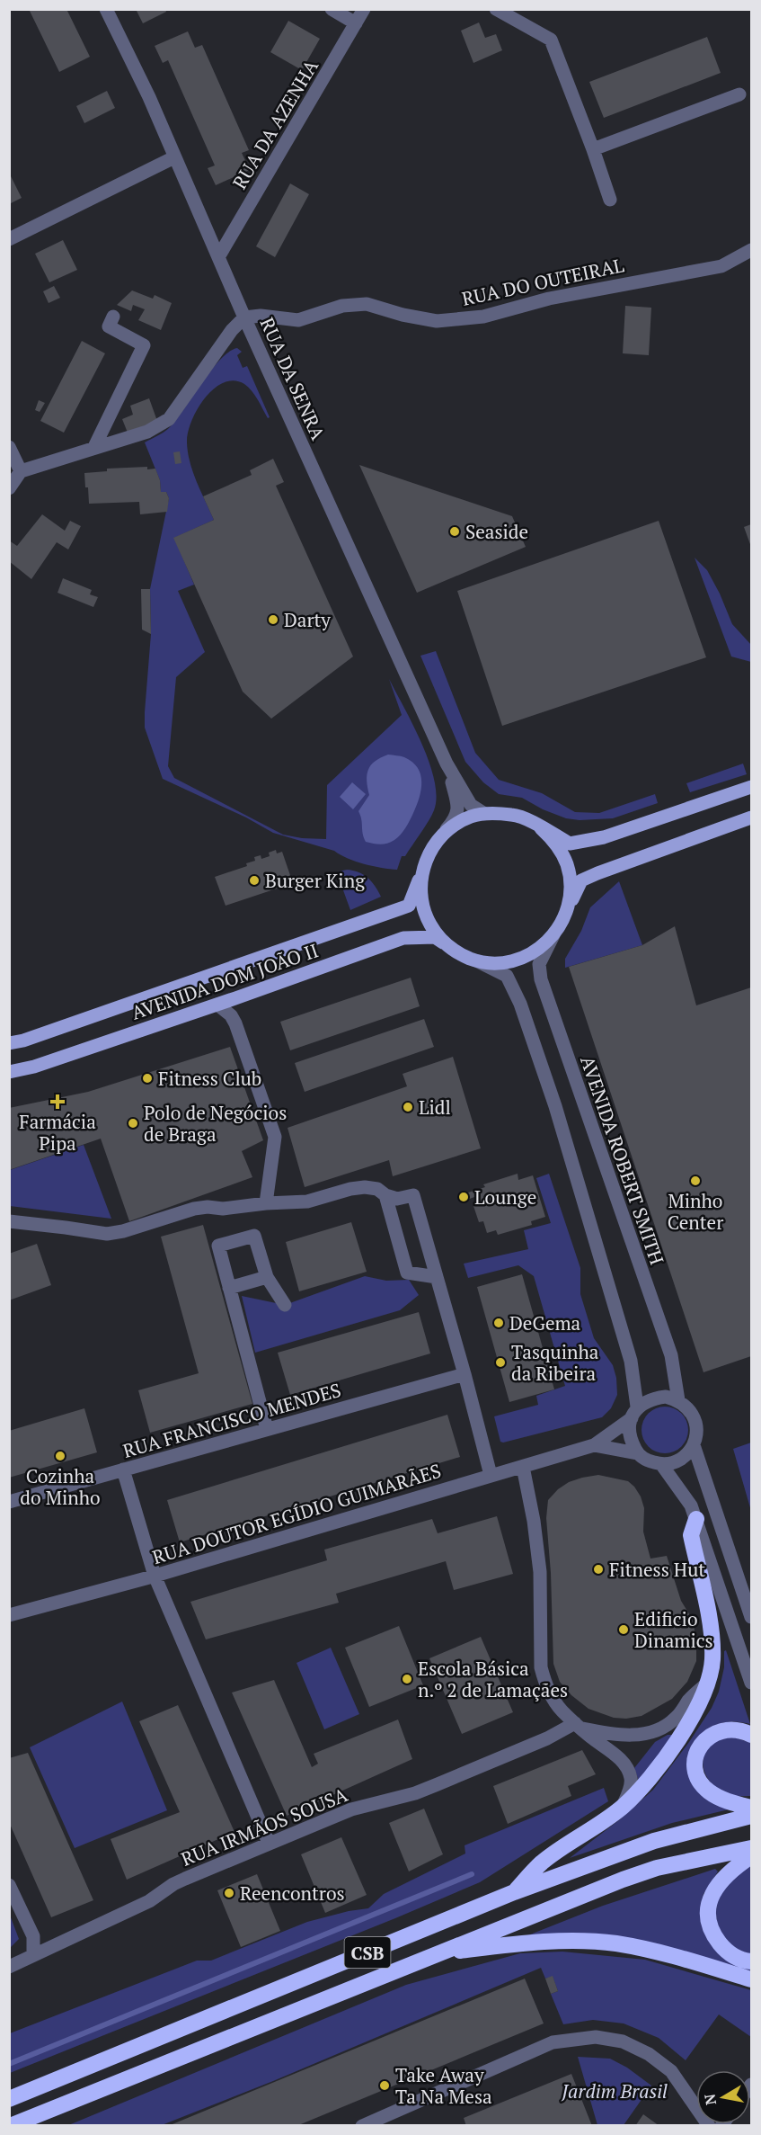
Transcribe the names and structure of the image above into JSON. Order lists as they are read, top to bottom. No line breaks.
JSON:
{"streets":{"highway":["CSB"],"main road":["AVENIDA DOM JOÃO II"],"street":["RUA DA AZENHA","RUA DO OUTEIRAL","RUA DA SENRA","AVENIDA ROBERT SMITH","RUA FRANCISCO MENDES","RUA DOUTOR EGÍDIO GUIMARÃES","RUA IRMÃOS SOUSA"]},"crossings":[["RUA DA AZENHA","RUA DA SENRA"],["RUA DO OUTEIRAL","RUA DA SENRA"],["RUA DA SENRA","AVENIDA DOM JOÃO II"],["RUA DA SENRA","AVENIDA ROBERT SMITH"],["AVENIDA DOM JOÃO II","AVENIDA ROBERT SMITH"],["AVENIDA ROBERT SMITH","RUA DOUTOR EGÍDIO GUIMARÃES"]],"parks":["Jardim Brasil"],"places":{"other":["Seaside","Darty","Burger King","Fitness Club","Lidl","Polo de Negócios de Braga","Minho Center","Lounge","DeGema","Tasquinha da Ribeira","Cozinha do Minho","Fitness Hut","Edificio Dinamics","Escola Básica n.º 2 de Lamaçães","Reencontros","Take Away Ta Na Mesa"],"health":["Farmácia Pipa"]},"north":"left"}
